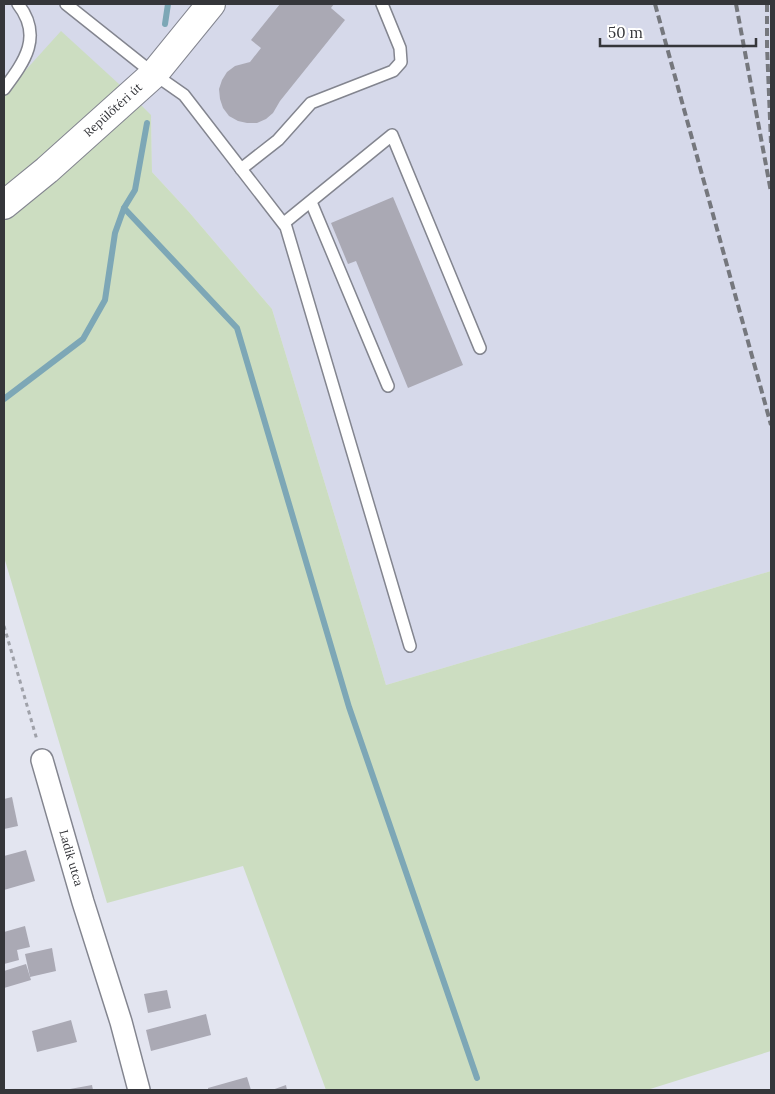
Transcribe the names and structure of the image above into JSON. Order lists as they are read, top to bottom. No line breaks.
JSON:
{"streets":{"street":["Repülőtéri út","Ladik utca"]},"scale_bar":"50 m"}
